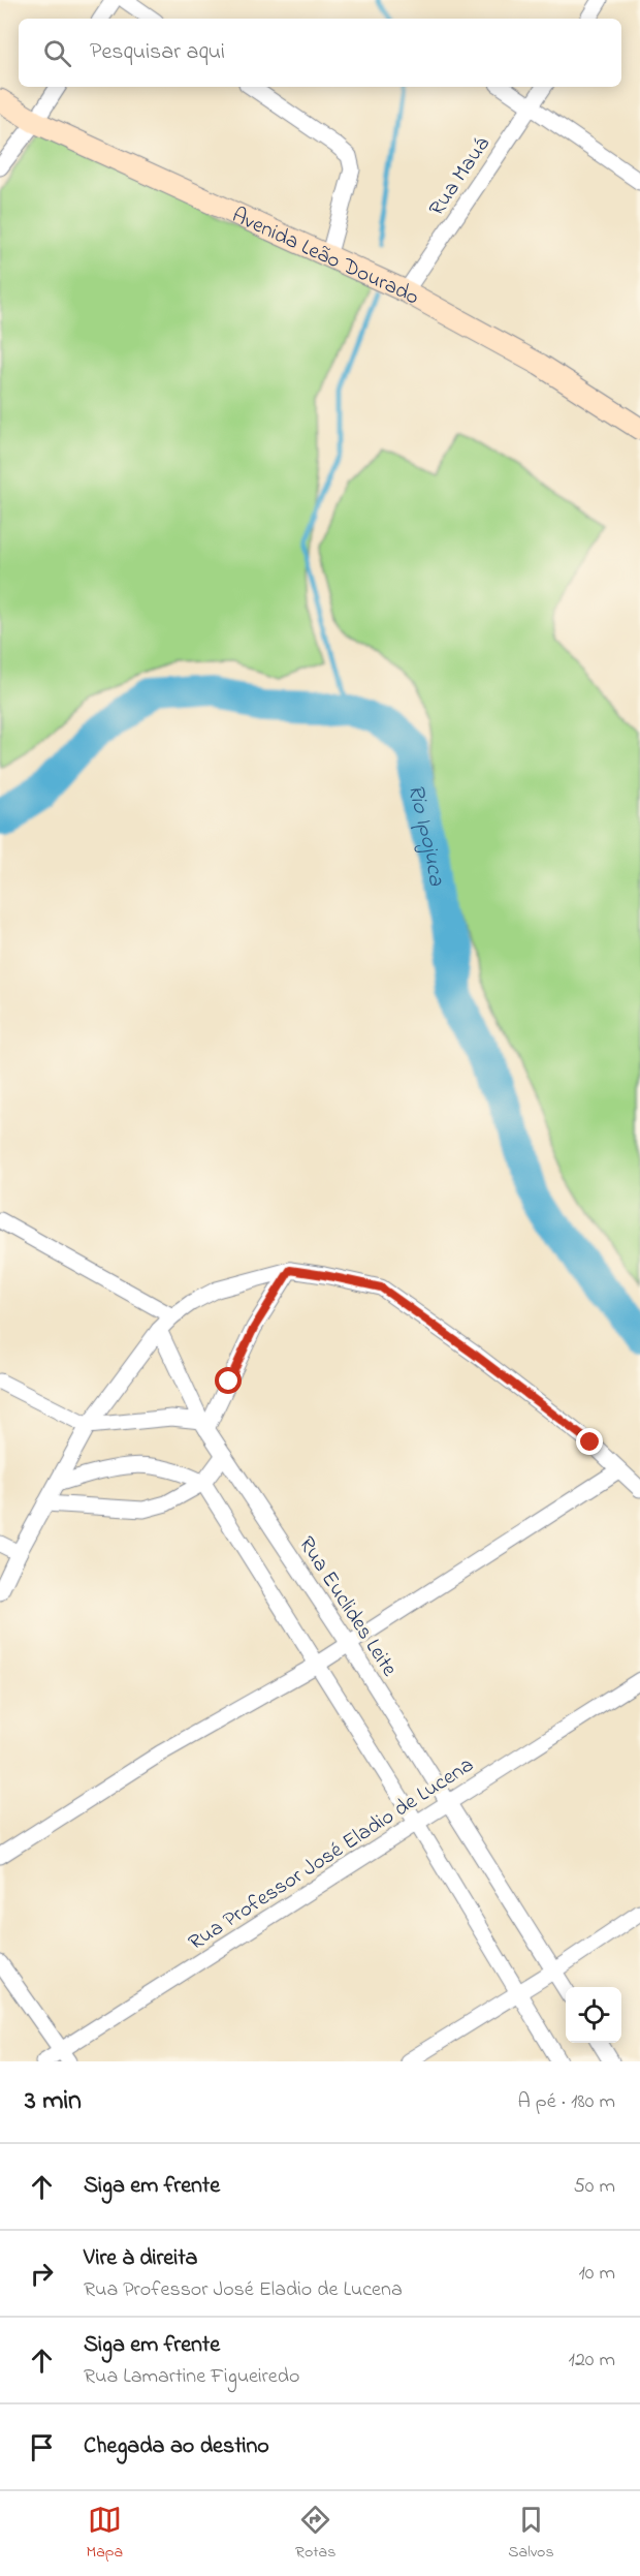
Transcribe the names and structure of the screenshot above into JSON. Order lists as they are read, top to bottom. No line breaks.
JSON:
{"streets":{"main road":["Avenida Leão Dourado"],"street":["Rua Mauá","Rua Euclides Leite","Rua Professor José Eladio de Lucena"]},"crossings":[["Rua Mauá","Avenida Leão Dourado"],["Rua Euclides Leite","Rua Professor José Eladio de Lucena"]],"water":["Rio Ipojuca"],"page":{"search":"Pesquisar aqui","heading":["3 min","A pé · 180 m"],"list":[["Siga em frente","50 m"],["Vire à direita","Rua Professor José Eladio de Lucena","10 m"],["Siga em frente","Rua Lamartine Figueiredo","120 m"],"Chegada ao destino"],"nav":["Mapa","Rotas","Salvos"]}}
